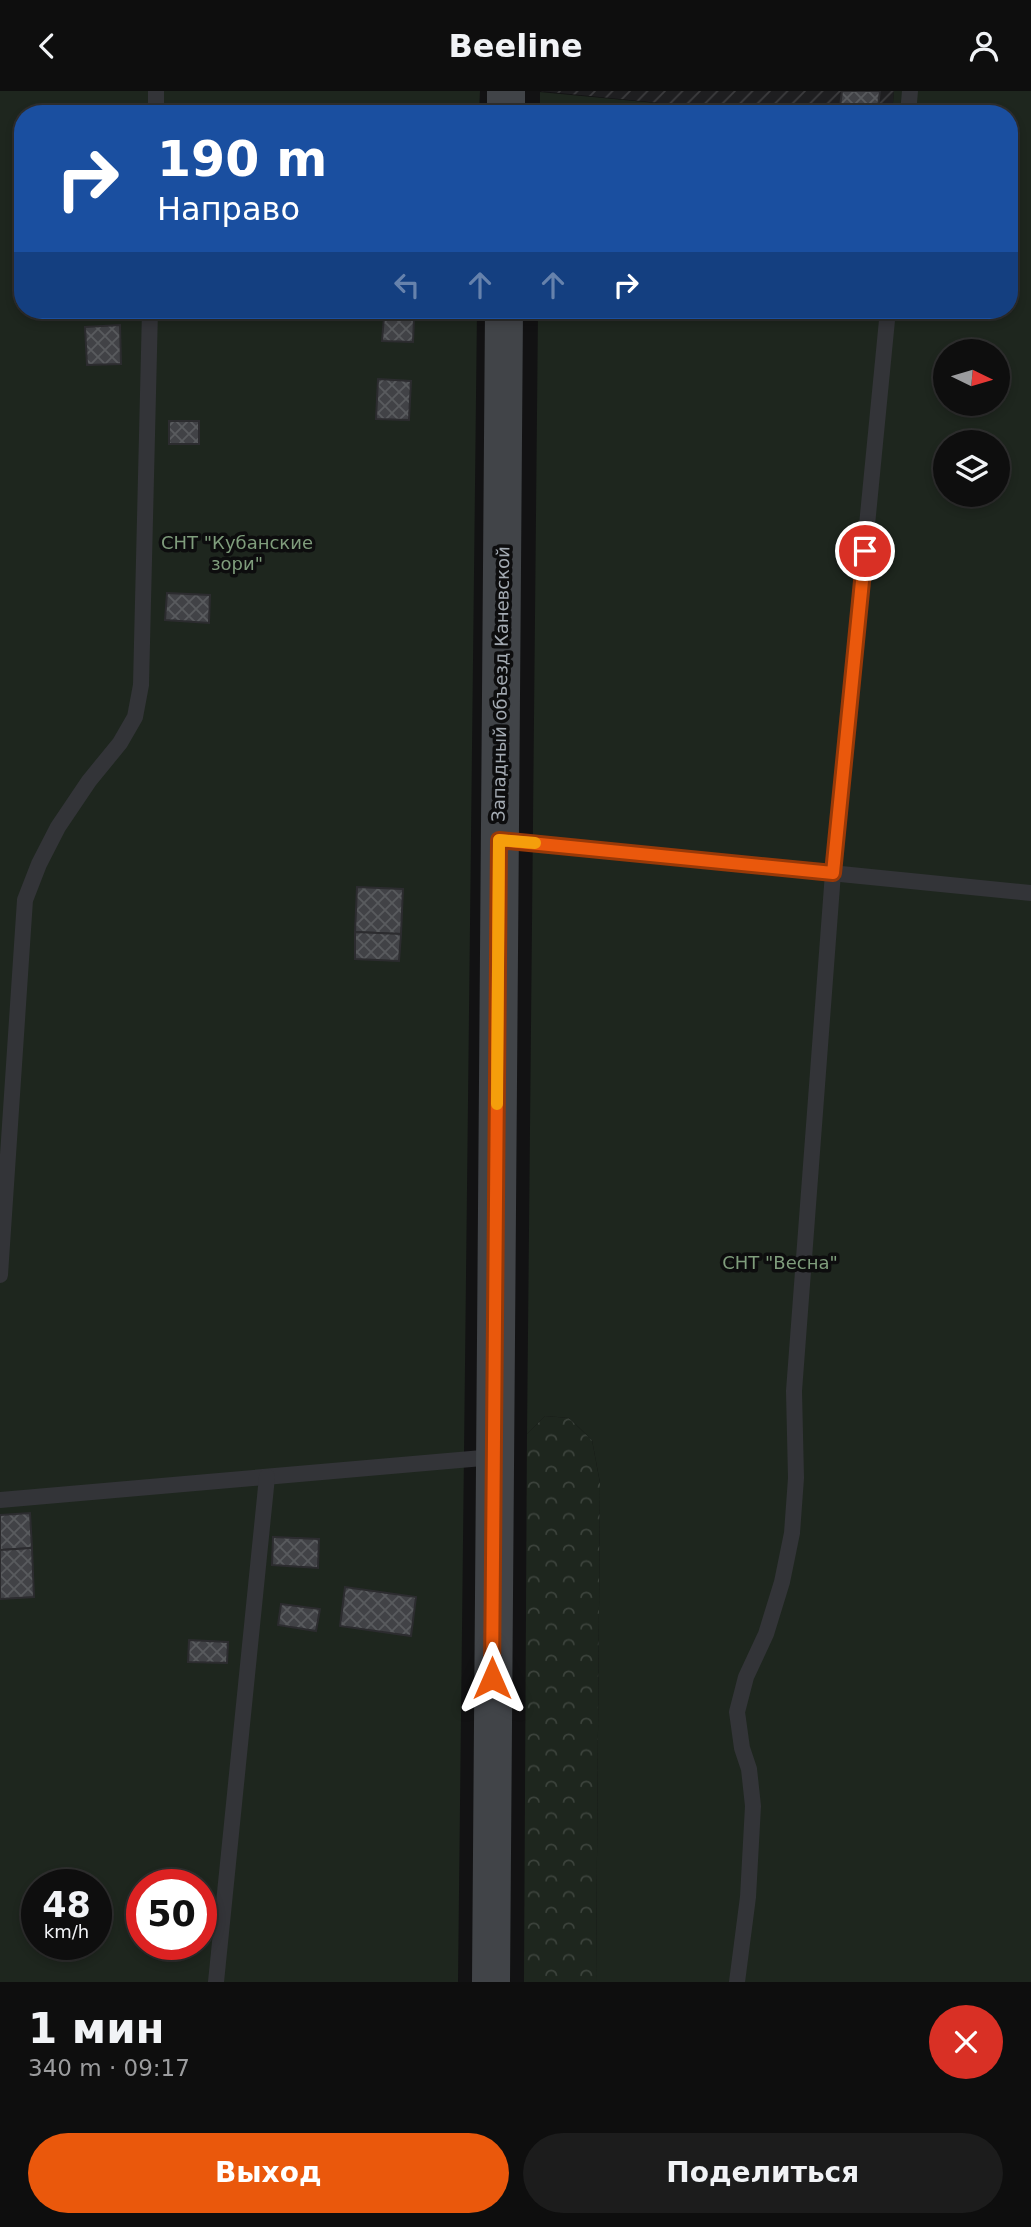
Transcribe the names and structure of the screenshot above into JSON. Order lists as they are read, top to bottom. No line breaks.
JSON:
{"streets":{"main road":["Западный объезд Каневской"]},"parks":["СНТ \"Кубанские зори\"","СНТ \"Весна\""],"north":"right","page":{"header":"Beeline","turn":["190 m","Направо"],"speed":"48 km/h","limit":"50","heading":["1 мин","340 m · 09:17"],"buttons":["Выход","Поделиться"]}}
